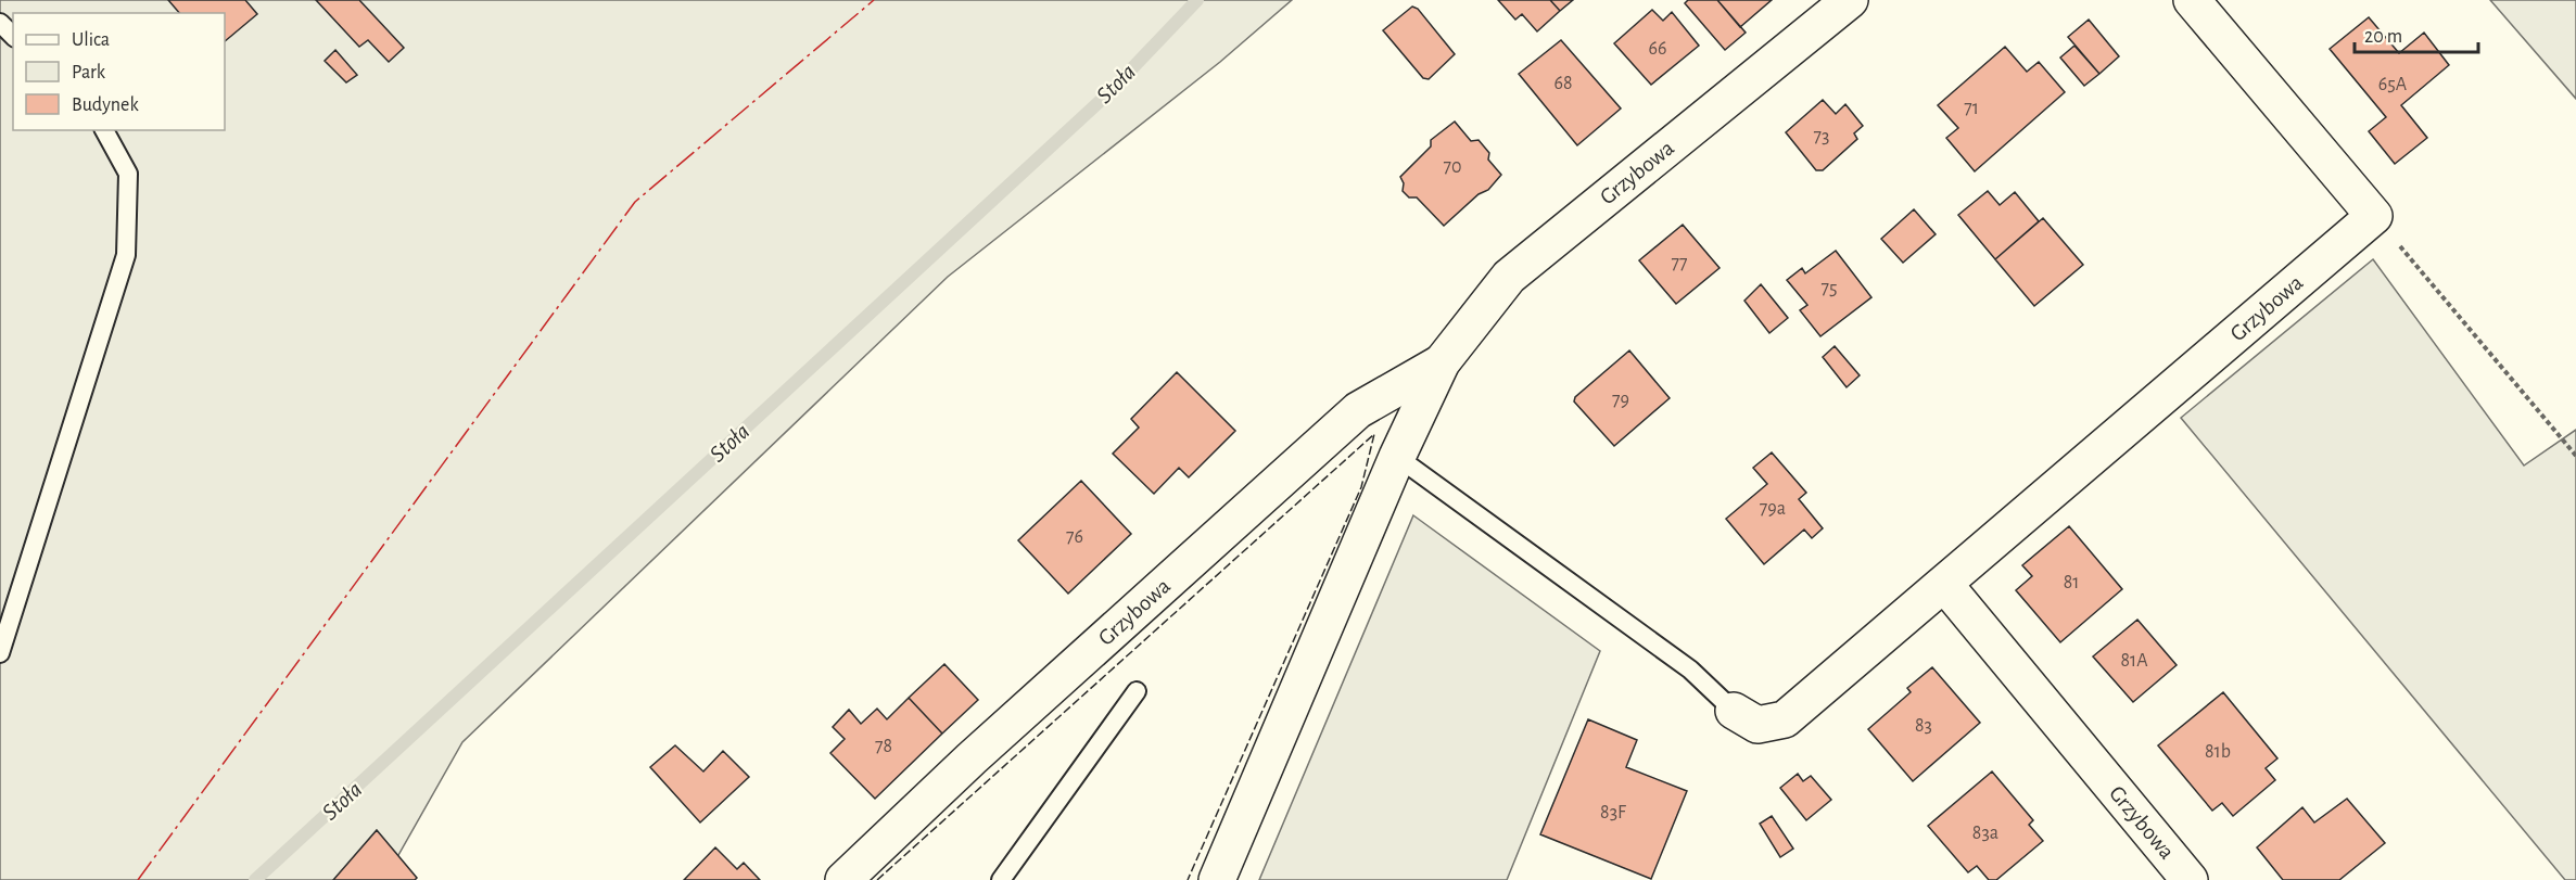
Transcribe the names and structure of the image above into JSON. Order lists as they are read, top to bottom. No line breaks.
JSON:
{"streets":{"street":["Grzybowa"]},"water":["Stoła"],"house_numbers":["66","68","65A","71","73","70","77","75","79","79a","76","81","81A","83","78","81b","83F","83a"],"legend":["Ulica","Park","Budynek"],"scale_bar":"20 m"}
